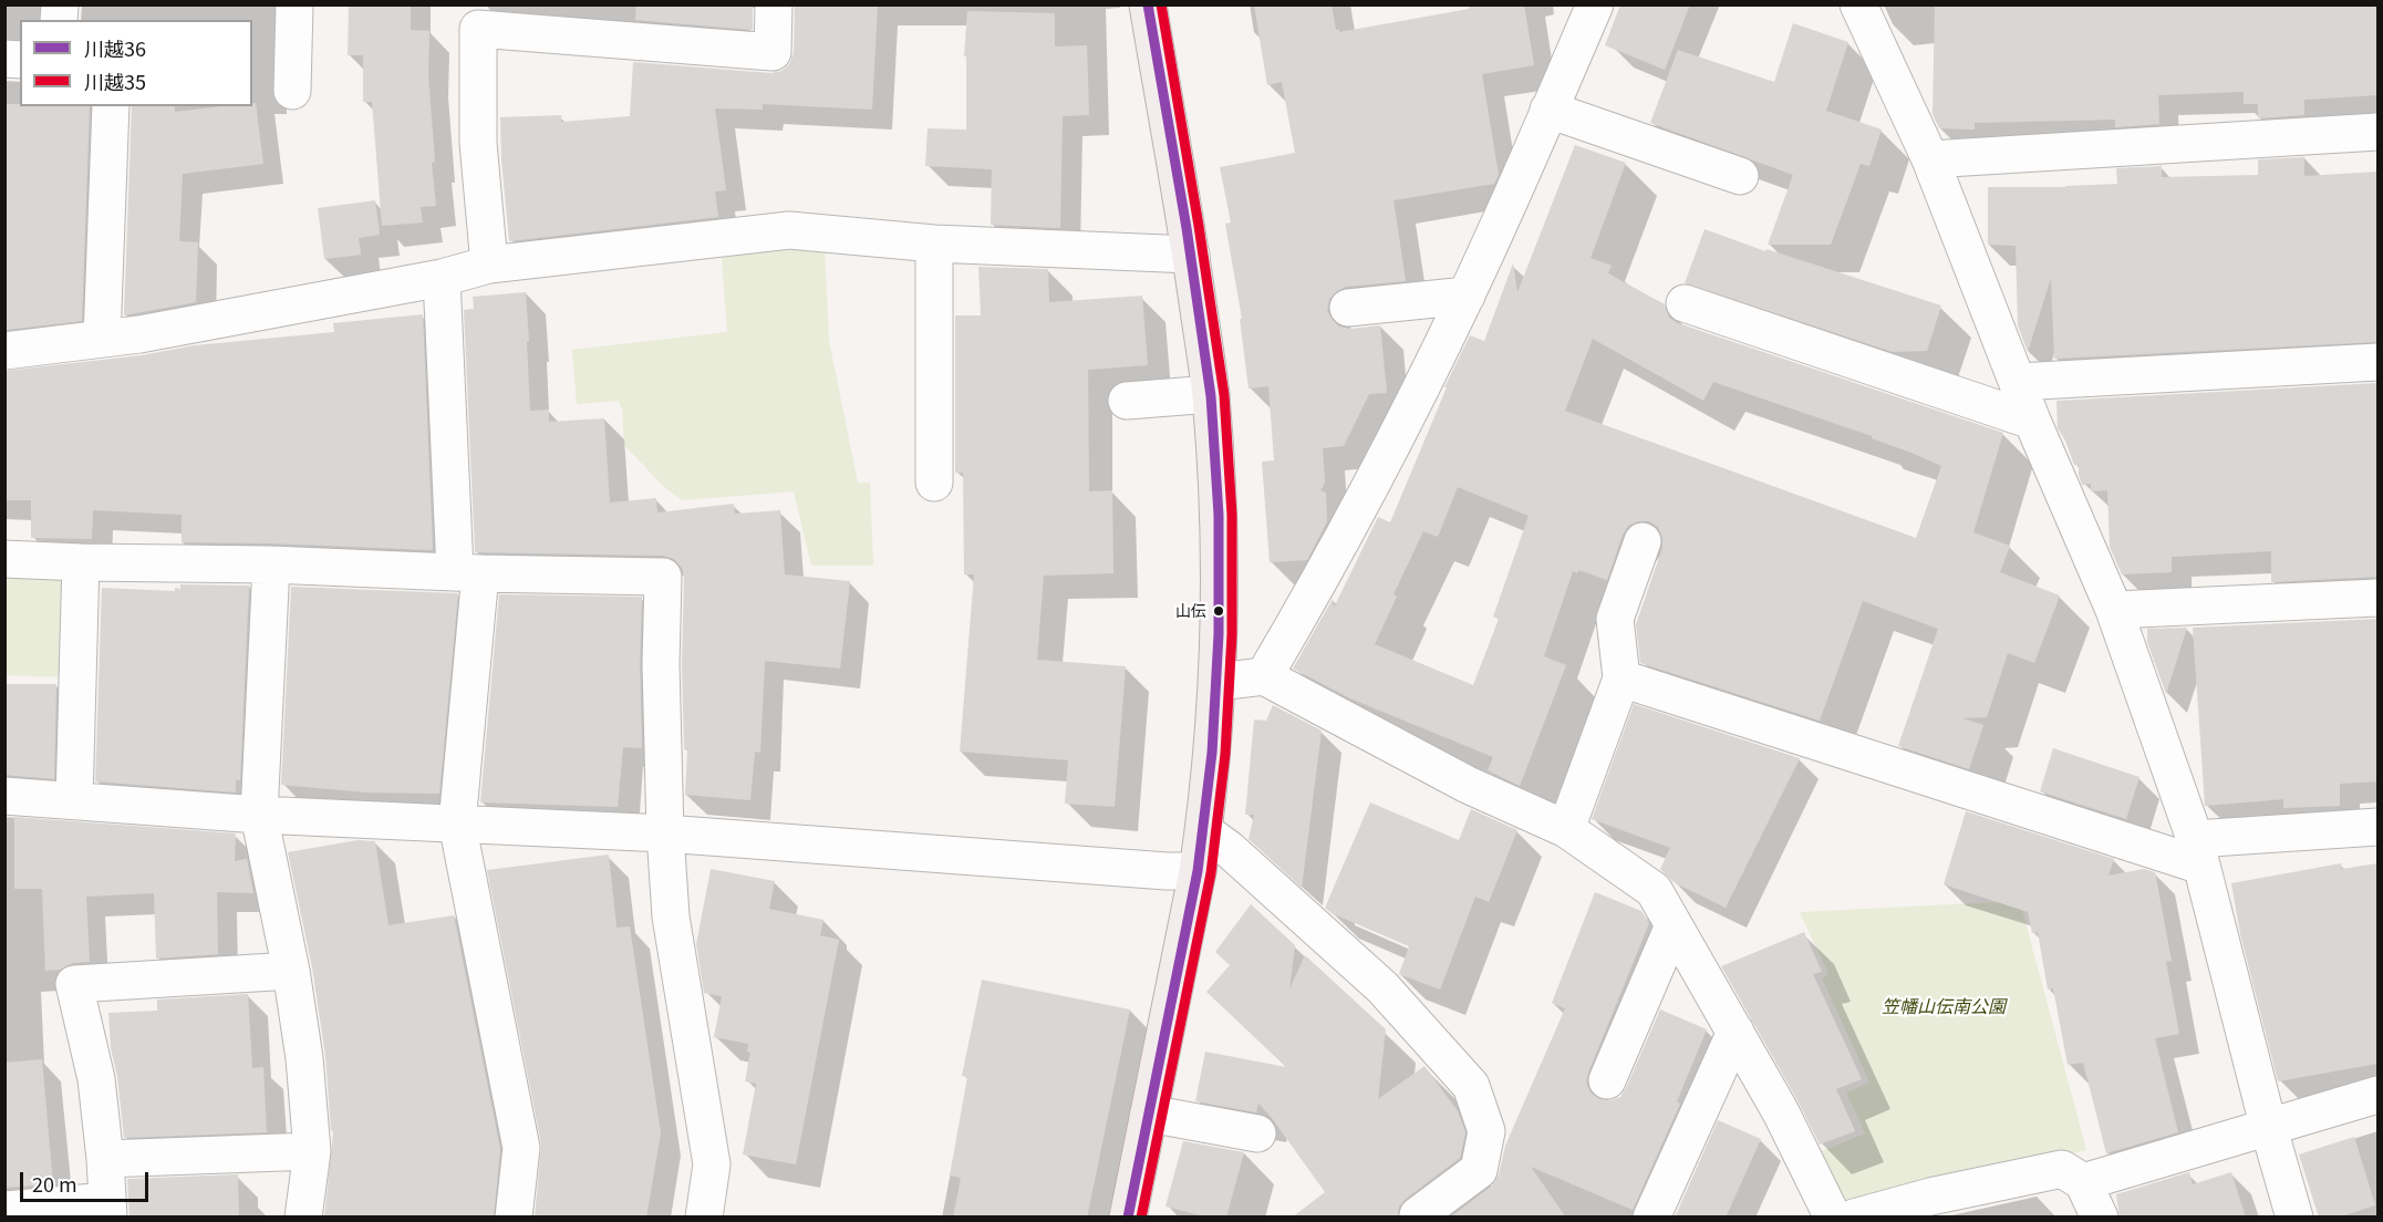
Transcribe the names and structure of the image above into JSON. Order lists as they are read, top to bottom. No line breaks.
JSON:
{"parks":["笠幡山伝南公園"],"places":["山伝"],"lines":["transit line 川越36","transit line 川越35"],"legend":["川越36","川越35"],"scale_bar":"20 m"}
